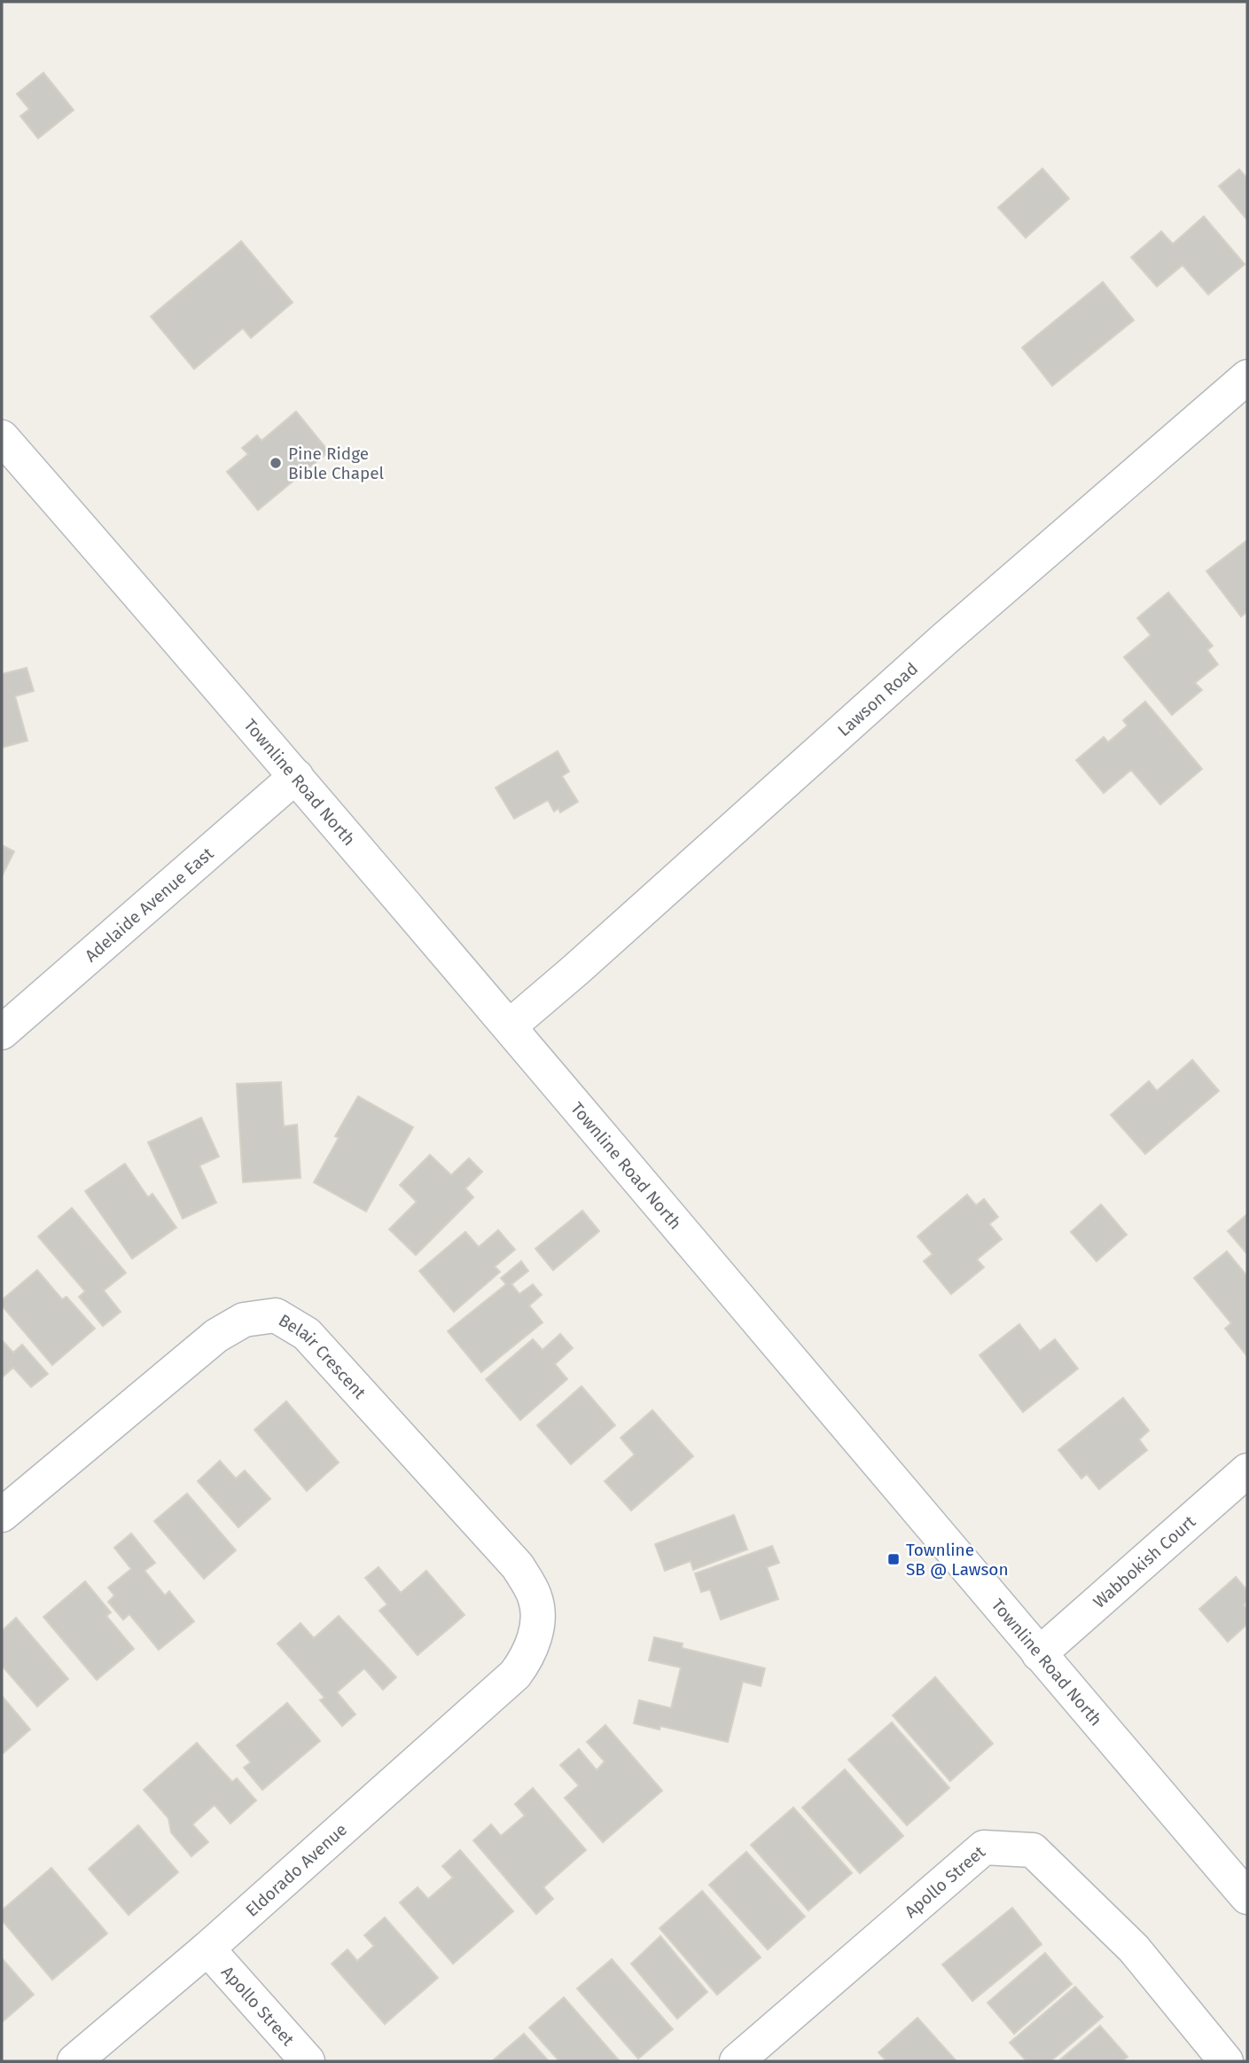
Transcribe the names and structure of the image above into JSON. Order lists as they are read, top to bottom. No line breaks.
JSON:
{"streets":{"street":["Lawson Road","Townline Road North","Adelaide Avenue East","Belair Crescent","Wabbokish Court","Eldorado Avenue","Apollo Street"]},"crossings":[["Lawson Road","Townline Road North"],["Townline Road North","Adelaide Avenue East"],["Townline Road North","Wabbokish Court"],["Belair Crescent","Eldorado Avenue"],["Eldorado Avenue","Apollo Street"]],"places":{"other":["Pine Ridge Bible Chapel"],"transit":["Townline SB @ Lawson"]}}
